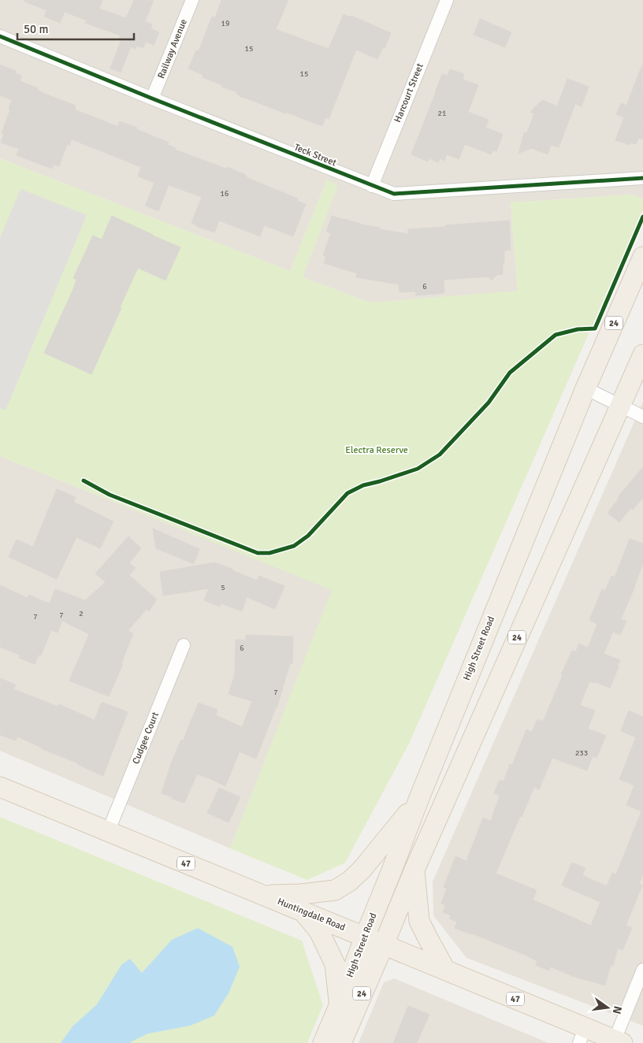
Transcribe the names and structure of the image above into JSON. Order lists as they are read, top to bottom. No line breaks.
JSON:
{"streets":{"main road":["24","High Street Road","47","Huntingdale Road"],"street":["Railway Avenue","Harcourt Street","Teck Street","Cudgee Court"]},"crossings":[["Railway Avenue","Teck Street"],["Harcourt Street","Teck Street"],["High Street Road","Huntingdale Road"],["Cudgee Court","Huntingdale Road"]],"parks":["Electra Reserve"],"house_numbers":["19","15","15","21","16","6","5","2","7","7","6","7","233"],"scale_bar":"50 m","north":"right"}
